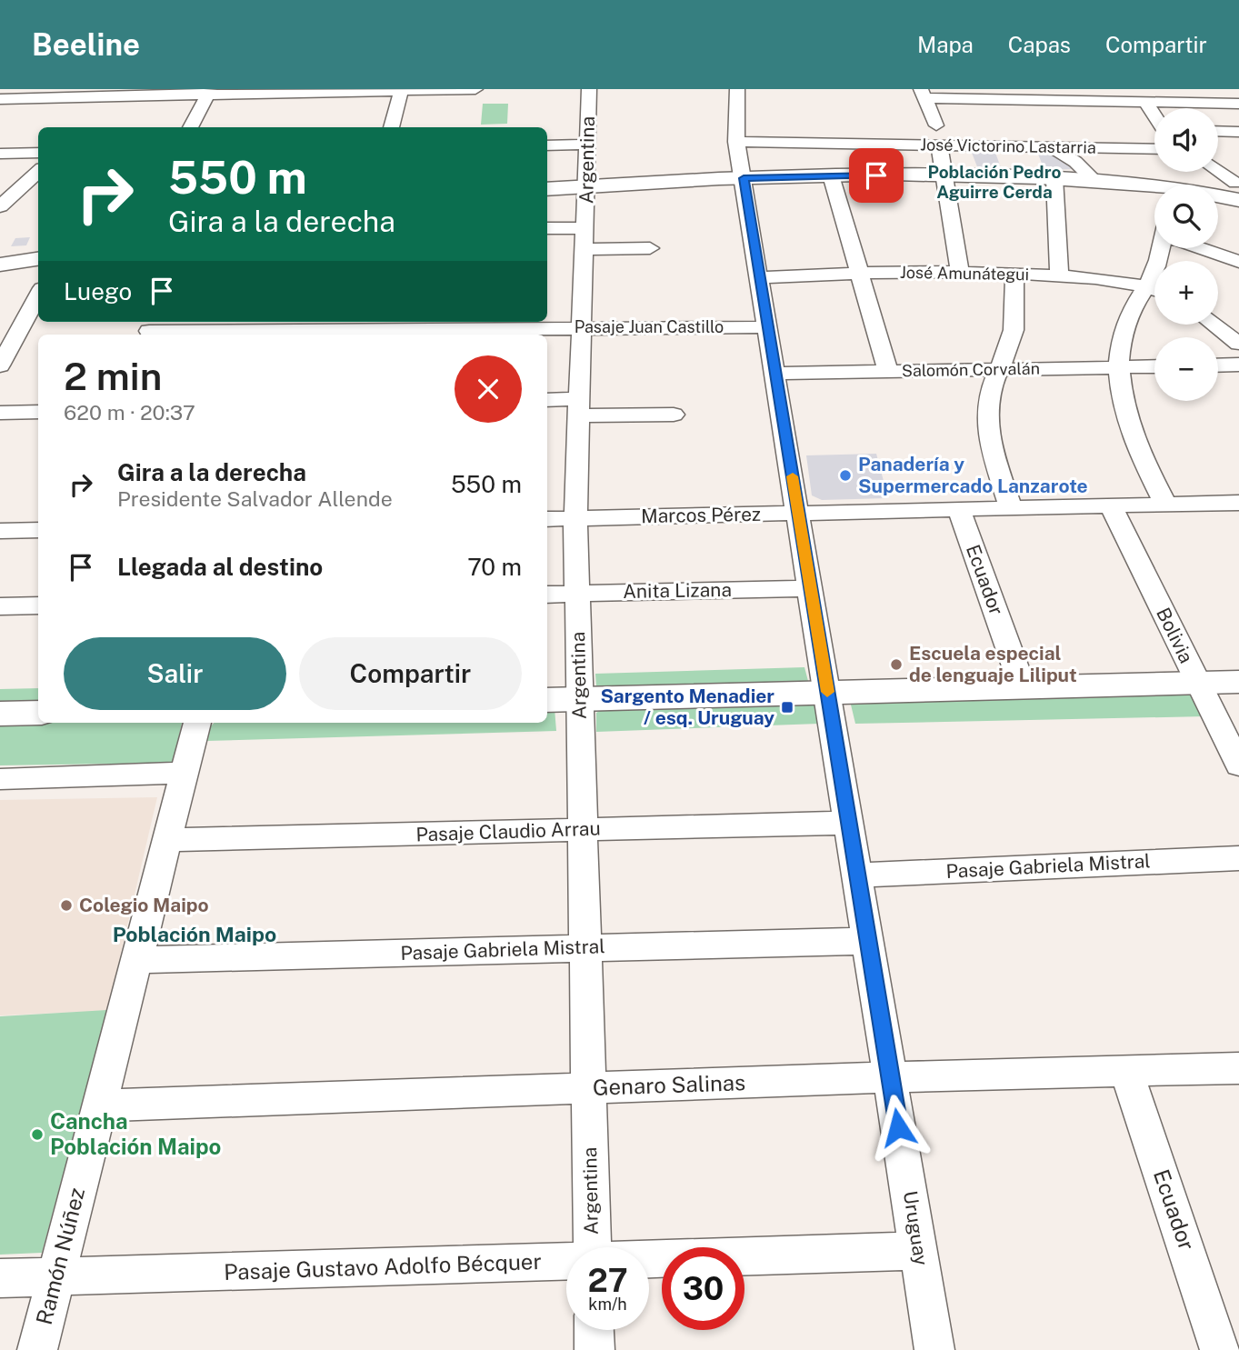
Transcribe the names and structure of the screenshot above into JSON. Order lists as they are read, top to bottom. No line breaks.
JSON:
{"streets":{"street":["José Victorino Lastarria","Argentina","José Amunátegui","Pasaje Juan Castillo","Salomón Corvalán","Marcos Pérez","Ecuador","Anita Lizana","Bolivia","Pasaje Claudio Arrau","Pasaje Gabriela Mistral","Genaro Salinas","Uruguay","Ramón Núñez","Pasaje Gustavo Adolfo Bécquer"]},"crossings":[["José Victorino Lastarria","Uruguay"],["Argentina","Pasaje Juan Castillo"],["Argentina","Marcos Pérez"],["Argentina","Anita Lizana"],["Argentina","Pasaje Claudio Arrau"],["Argentina","Pasaje Gabriela Mistral"],["Argentina","Genaro Salinas"],["José Amunátegui","Uruguay"],["Pasaje Juan Castillo","Uruguay"],["Salomón Corvalán","Uruguay"],["Marcos Pérez","Ecuador"],["Marcos Pérez","Bolivia"],["Marcos Pérez","Uruguay"],["Ecuador","Genaro Salinas"],["Anita Lizana","Uruguay"],["Pasaje Claudio Arrau","Uruguay"],["Pasaje Claudio Arrau","Ramón Núñez"],["Pasaje Gabriela Mistral","Uruguay"],["Pasaje Gabriela Mistral","Ramón Núñez"],["Genaro Salinas","Uruguay"],["Genaro Salinas","Ramón Núñez"],["Uruguay","Pasaje Gustavo Adolfo Bécquer"],["Ramón Núñez","Pasaje Gustavo Adolfo Bécquer"]],"districts":["Población Pedro Aguirre Cerda","Población Maipo"],"places":{"other":["Panadería y Supermercado Lanzarote","Escuela especial de lenguaje Liliput","Colegio Maipo","Cancha Población Maipo"],"transit":["Sargento Menadier / esq. Uruguay"]},"page":{"header":"Beeline","nav":["Mapa","Capas","Compartir"],"map_buttons":["+","−"],"turn":["550 m","Gira a la derecha"],"then":"Luego","heading":["2 min","620 m · 20:37"],"list":[{"name":"Gira a la derecha","note":"Presidente Salvador Allende","value":"550 m"},{"name":"Llegada al destino","value":"70 m"}],"buttons":["Salir","Compartir"],"speed":"27 km/h","limit":"30"}}
